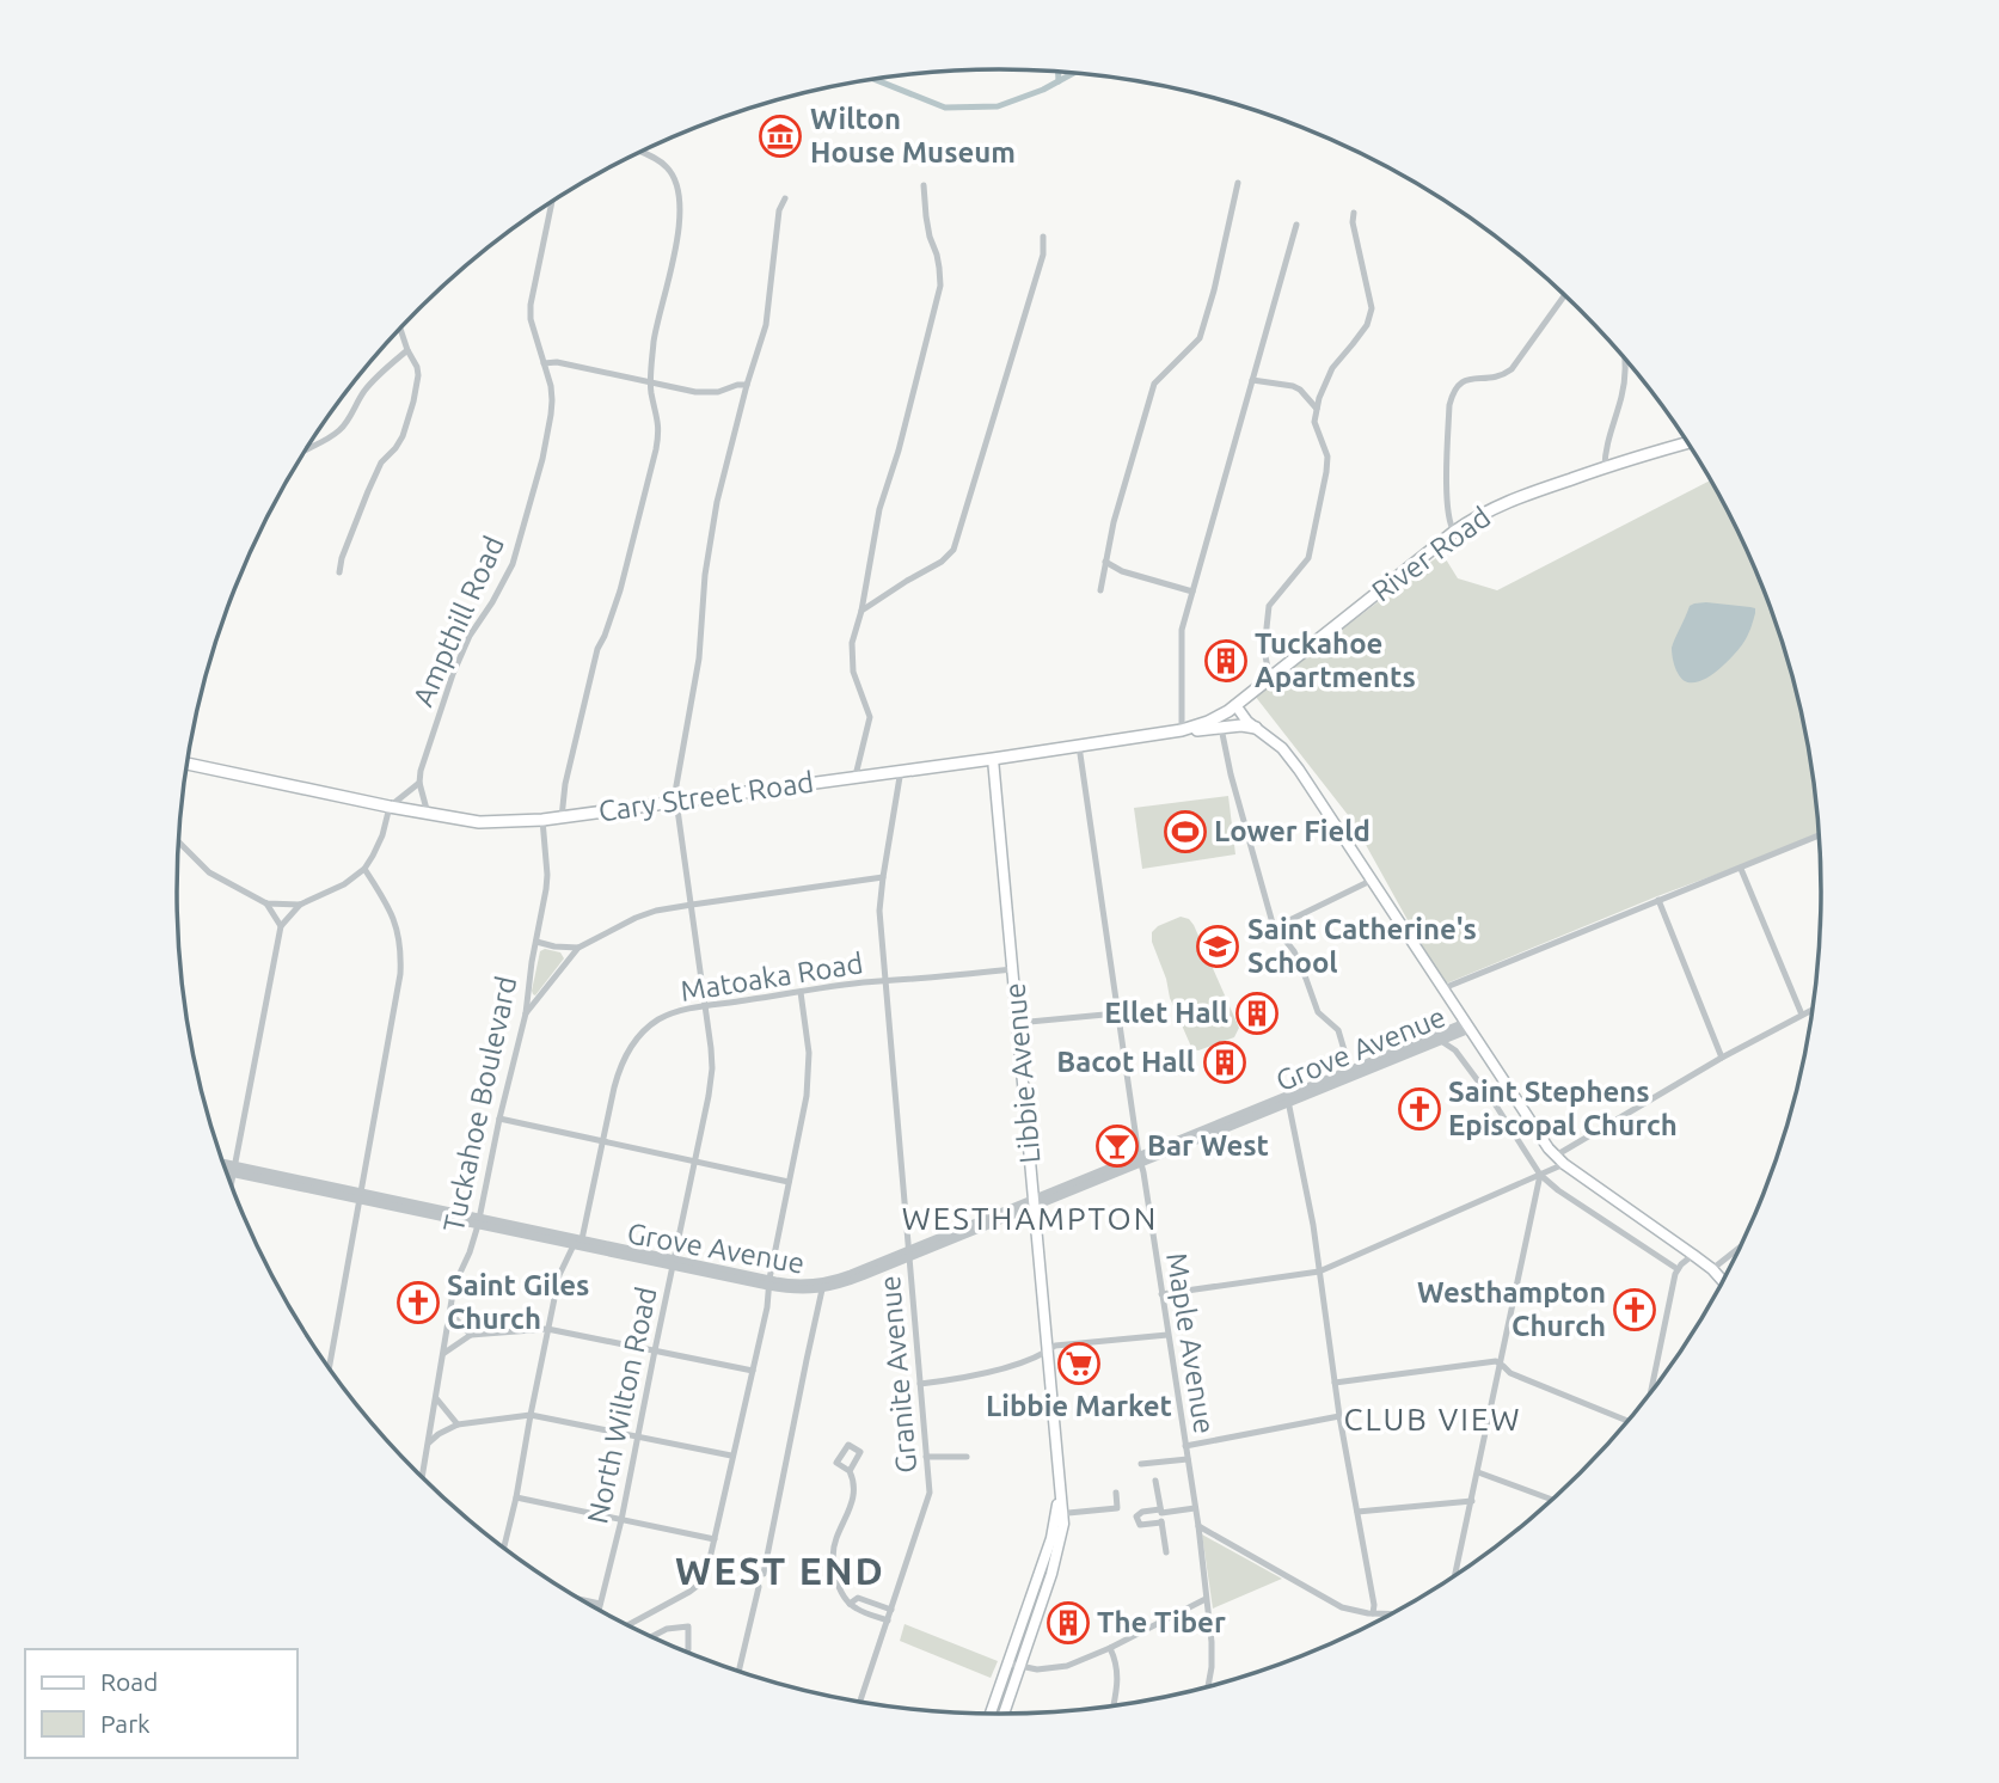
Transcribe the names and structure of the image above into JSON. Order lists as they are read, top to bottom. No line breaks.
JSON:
{"streets":{"main road":["River Road","Cary Street Road","Libbie Avenue"],"street":["Ampthill Road","Matoaka Road","Grove Avenue","Tuckahoe Boulevard","Maple Avenue","Granite Avenue","North Wilton Road"]},"crossings":[["River Road","Cary Street Road"],["Ampthill Road","Cary Street Road"],["Cary Street Road","Libbie Avenue"],["Cary Street Road","Tuckahoe Boulevard"],["Cary Street Road","Maple Avenue"],["Cary Street Road","Granite Avenue"],["Cary Street Road","North Wilton Road"],["Matoaka Road","Grove Avenue"],["Matoaka Road","Libbie Avenue"],["Matoaka Road","Granite Avenue"],["Matoaka Road","North Wilton Road"],["Grove Avenue","Libbie Avenue"],["Grove Avenue","Tuckahoe Boulevard"],["Grove Avenue","Maple Avenue"],["Grove Avenue","Granite Avenue"],["Grove Avenue","North Wilton Road"]],"districts":["WESTHAMPTON","CLUB VIEW","WEST END"],"places":{"museum":["Wilton House Museum"],"building":["Tuckahoe Apartments","Ellet Hall","Bacot Hall","The Tiber"],"sports":["Lower Field"],"school or university":["Saint Catherine's School"],"church":["Saint Stephens Episcopal Church","Saint Giles Church","Westhampton Church"],"bar":["Bar West"],"supermarket":["Libbie Market"]},"legend":["Road","Park"]}
